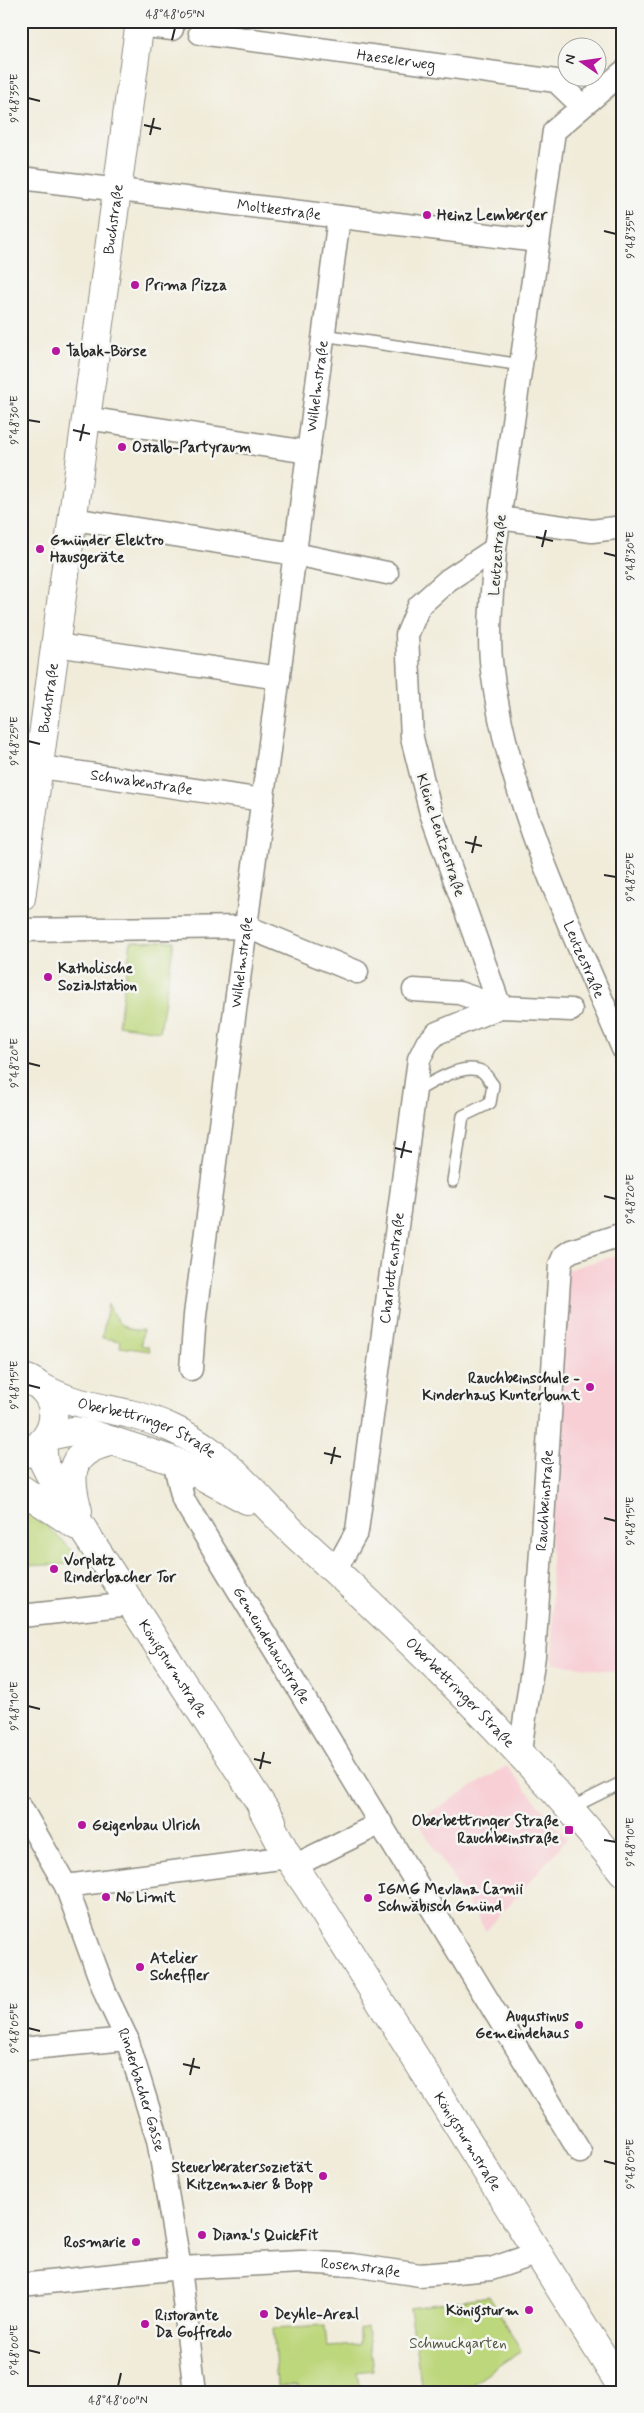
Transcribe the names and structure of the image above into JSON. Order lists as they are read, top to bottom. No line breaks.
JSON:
{"streets":{"street":["Haeselerweg","Moltkestraße","Buchstraße","Wilhelmstraße","Leutzestraße","Schwabenstraße","Kleine Leutzestraße","Charlottenstraße","Oberbettringer Straße","Rauchbeinstraße","Gemeindehausstraße","Königsturmstraße","Rinderbacher Gasse","Rosenstraße"]},"crossings":[["Haeselerweg","Leutzestraße"],["Moltkestraße","Buchstraße"],["Moltkestraße","Wilhelmstraße"],["Moltkestraße","Leutzestraße"],["Buchstraße","Wilhelmstraße"],["Buchstraße","Schwabenstraße"],["Wilhelmstraße","Schwabenstraße"],["Leutzestraße","Kleine Leutzestraße"],["Kleine Leutzestraße","Charlottenstraße"],["Charlottenstraße","Oberbettringer Straße"],["Oberbettringer Straße","Rauchbeinstraße"],["Oberbettringer Straße","Gemeindehausstraße"],["Oberbettringer Straße","Königsturmstraße"],["Königsturmstraße","Rosenstraße"],["Rinderbacher Gasse","Rosenstraße"]],"parks":["Schmuckgarten"],"places":{"other":["Heinz Lemberger","Prima Pizza","Tabak-Börse","Ostalb-Partyraum","Gmünder Elektro Hausgeräte","Katholische Sozialstation","Rauchbeinschule - Kinderhaus Kunterbunt","Vorplatz Rinderbacher Tor","Geigenbau Ulrich","No Limit","IGMG Mevlana Camii Schwäbisch Gmünd","Atelier Scheffler","Augustinus Gemeindehaus","Steuerberatersozietät Kitzenmaier & Bopp","Diana's QuickFit","Rosmarie","Königsturm","Deyhle-Areal","Ristorante Da Goffredo"],"transit":["Oberbettringer Straße Rauchbeinstraße"]},"north":"left","coordinates":["48°48'05\"N","9°48'35\"E","9°48'30\"E","9°48'25\"E","9°48'20\"E","9°48'15\"E","9°48'10\"E","9°48'05\"E","9°48'00\"E","48°48'00\"N"]}
